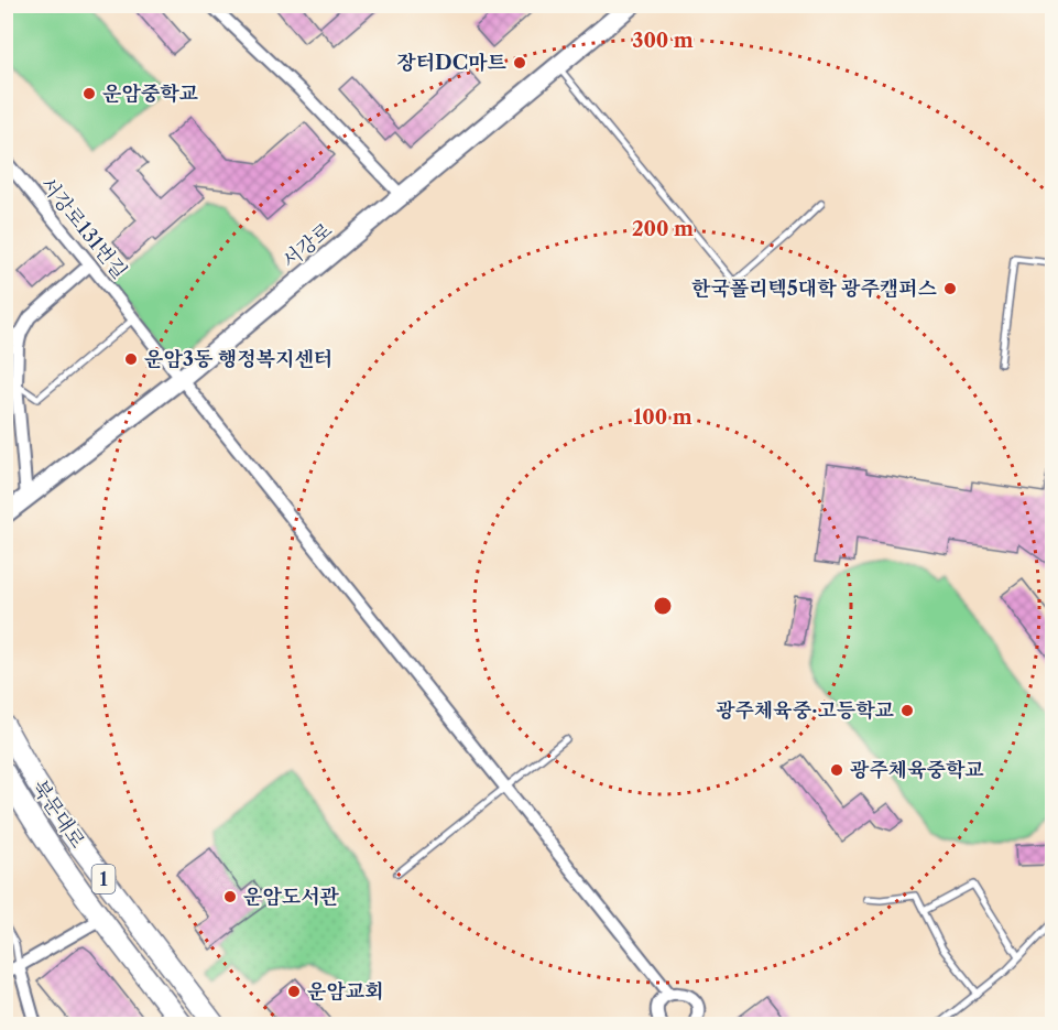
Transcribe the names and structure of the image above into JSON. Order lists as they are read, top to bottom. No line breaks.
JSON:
{"streets":{"main road":["서강로","북문대로","1"],"street":["서강로131번길"]},"crossings":[["서강로131번길","서강로"]],"places":["장터DC마트","운암중학교","한국폴리텍5대학 광주캠퍼스","운암3동 행정복지센터","광주체육중·고등학교","광주체육중학교","운암도서관","운암교회"],"rings":["300 m","200 m","100 m"]}
